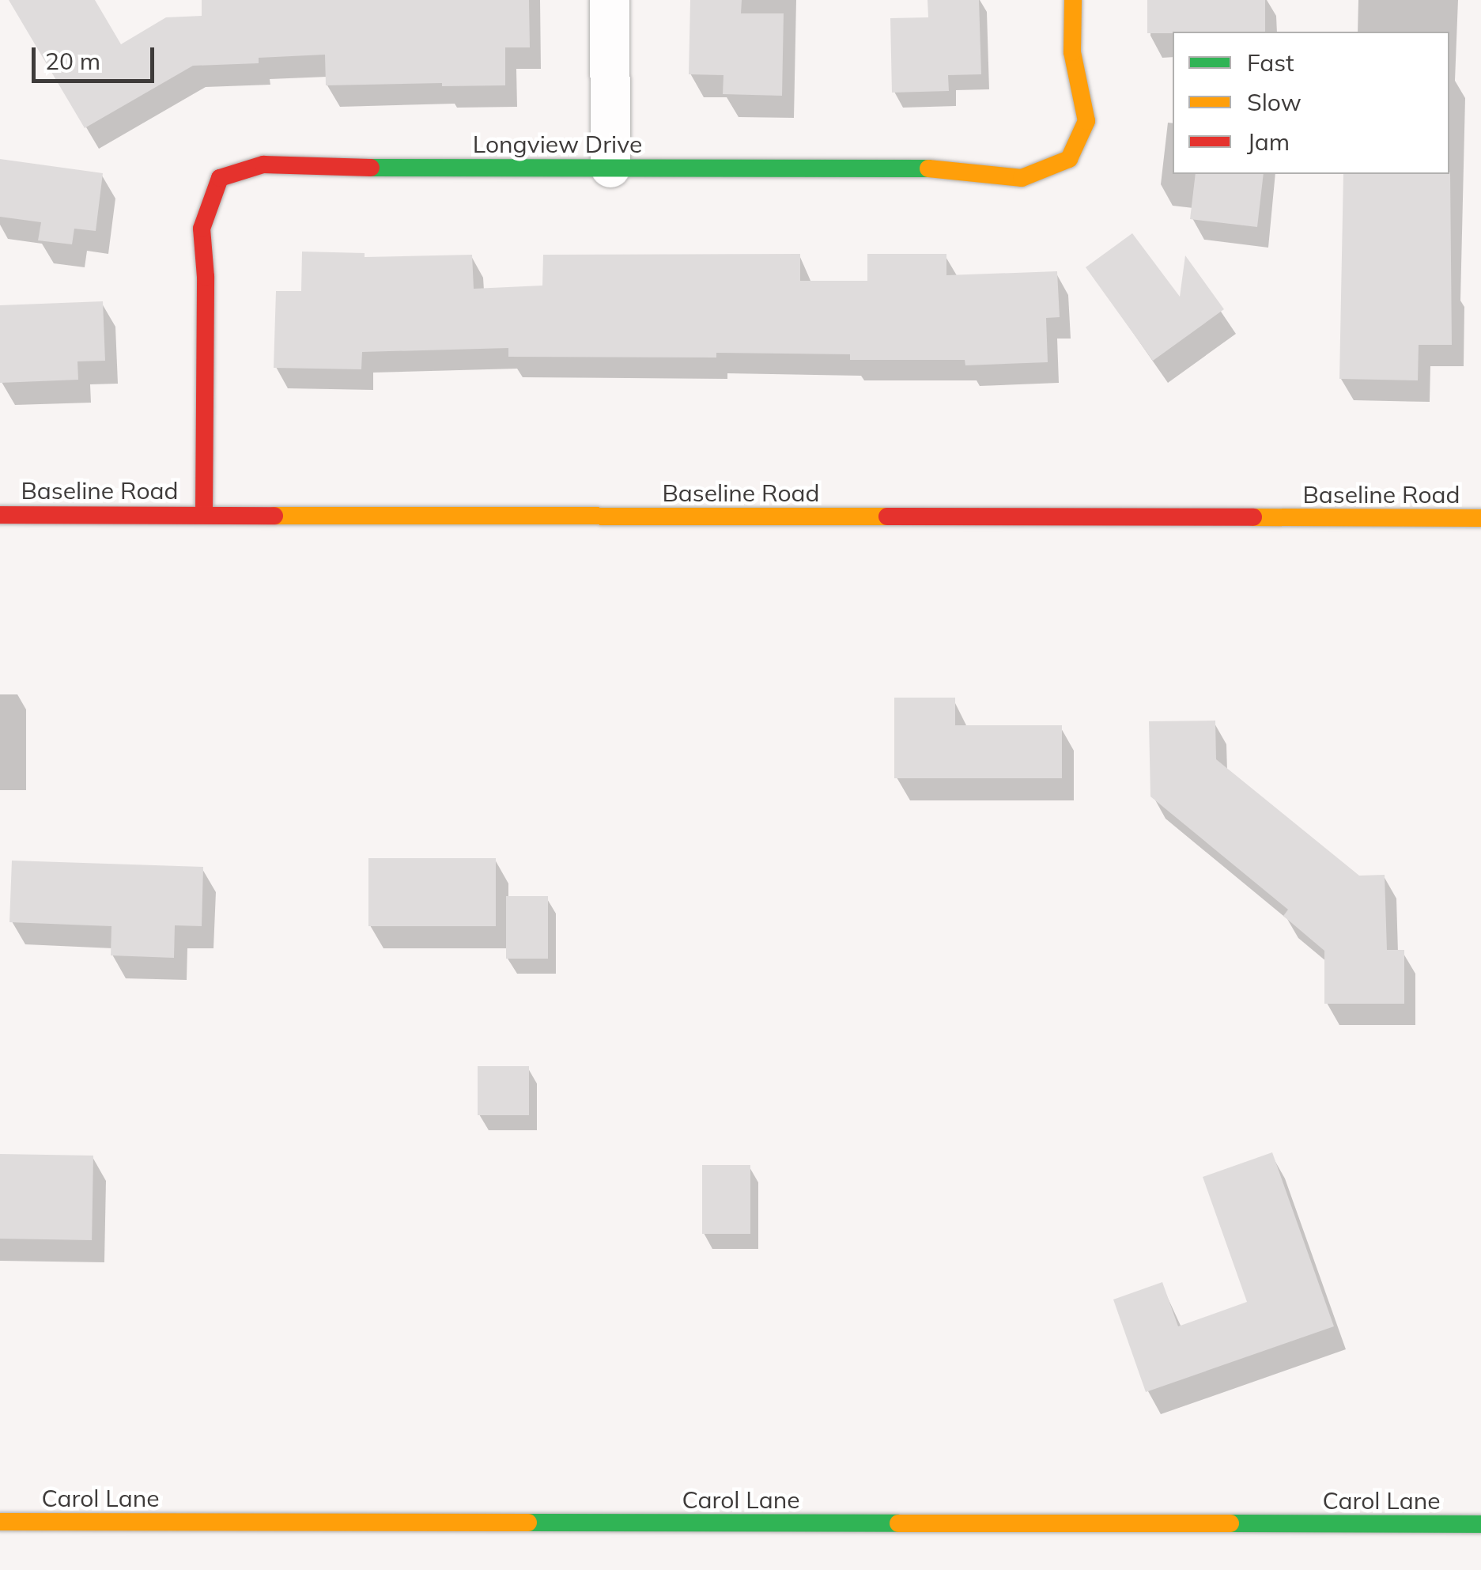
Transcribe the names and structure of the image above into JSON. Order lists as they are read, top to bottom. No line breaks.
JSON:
{"streets":{"street":["Longview Drive","Baseline Road","Carol Lane"]},"crossings":[["Longview Drive","Baseline Road"]],"legend":["Fast","Slow","Jam"],"scale_bar":"20 m"}
